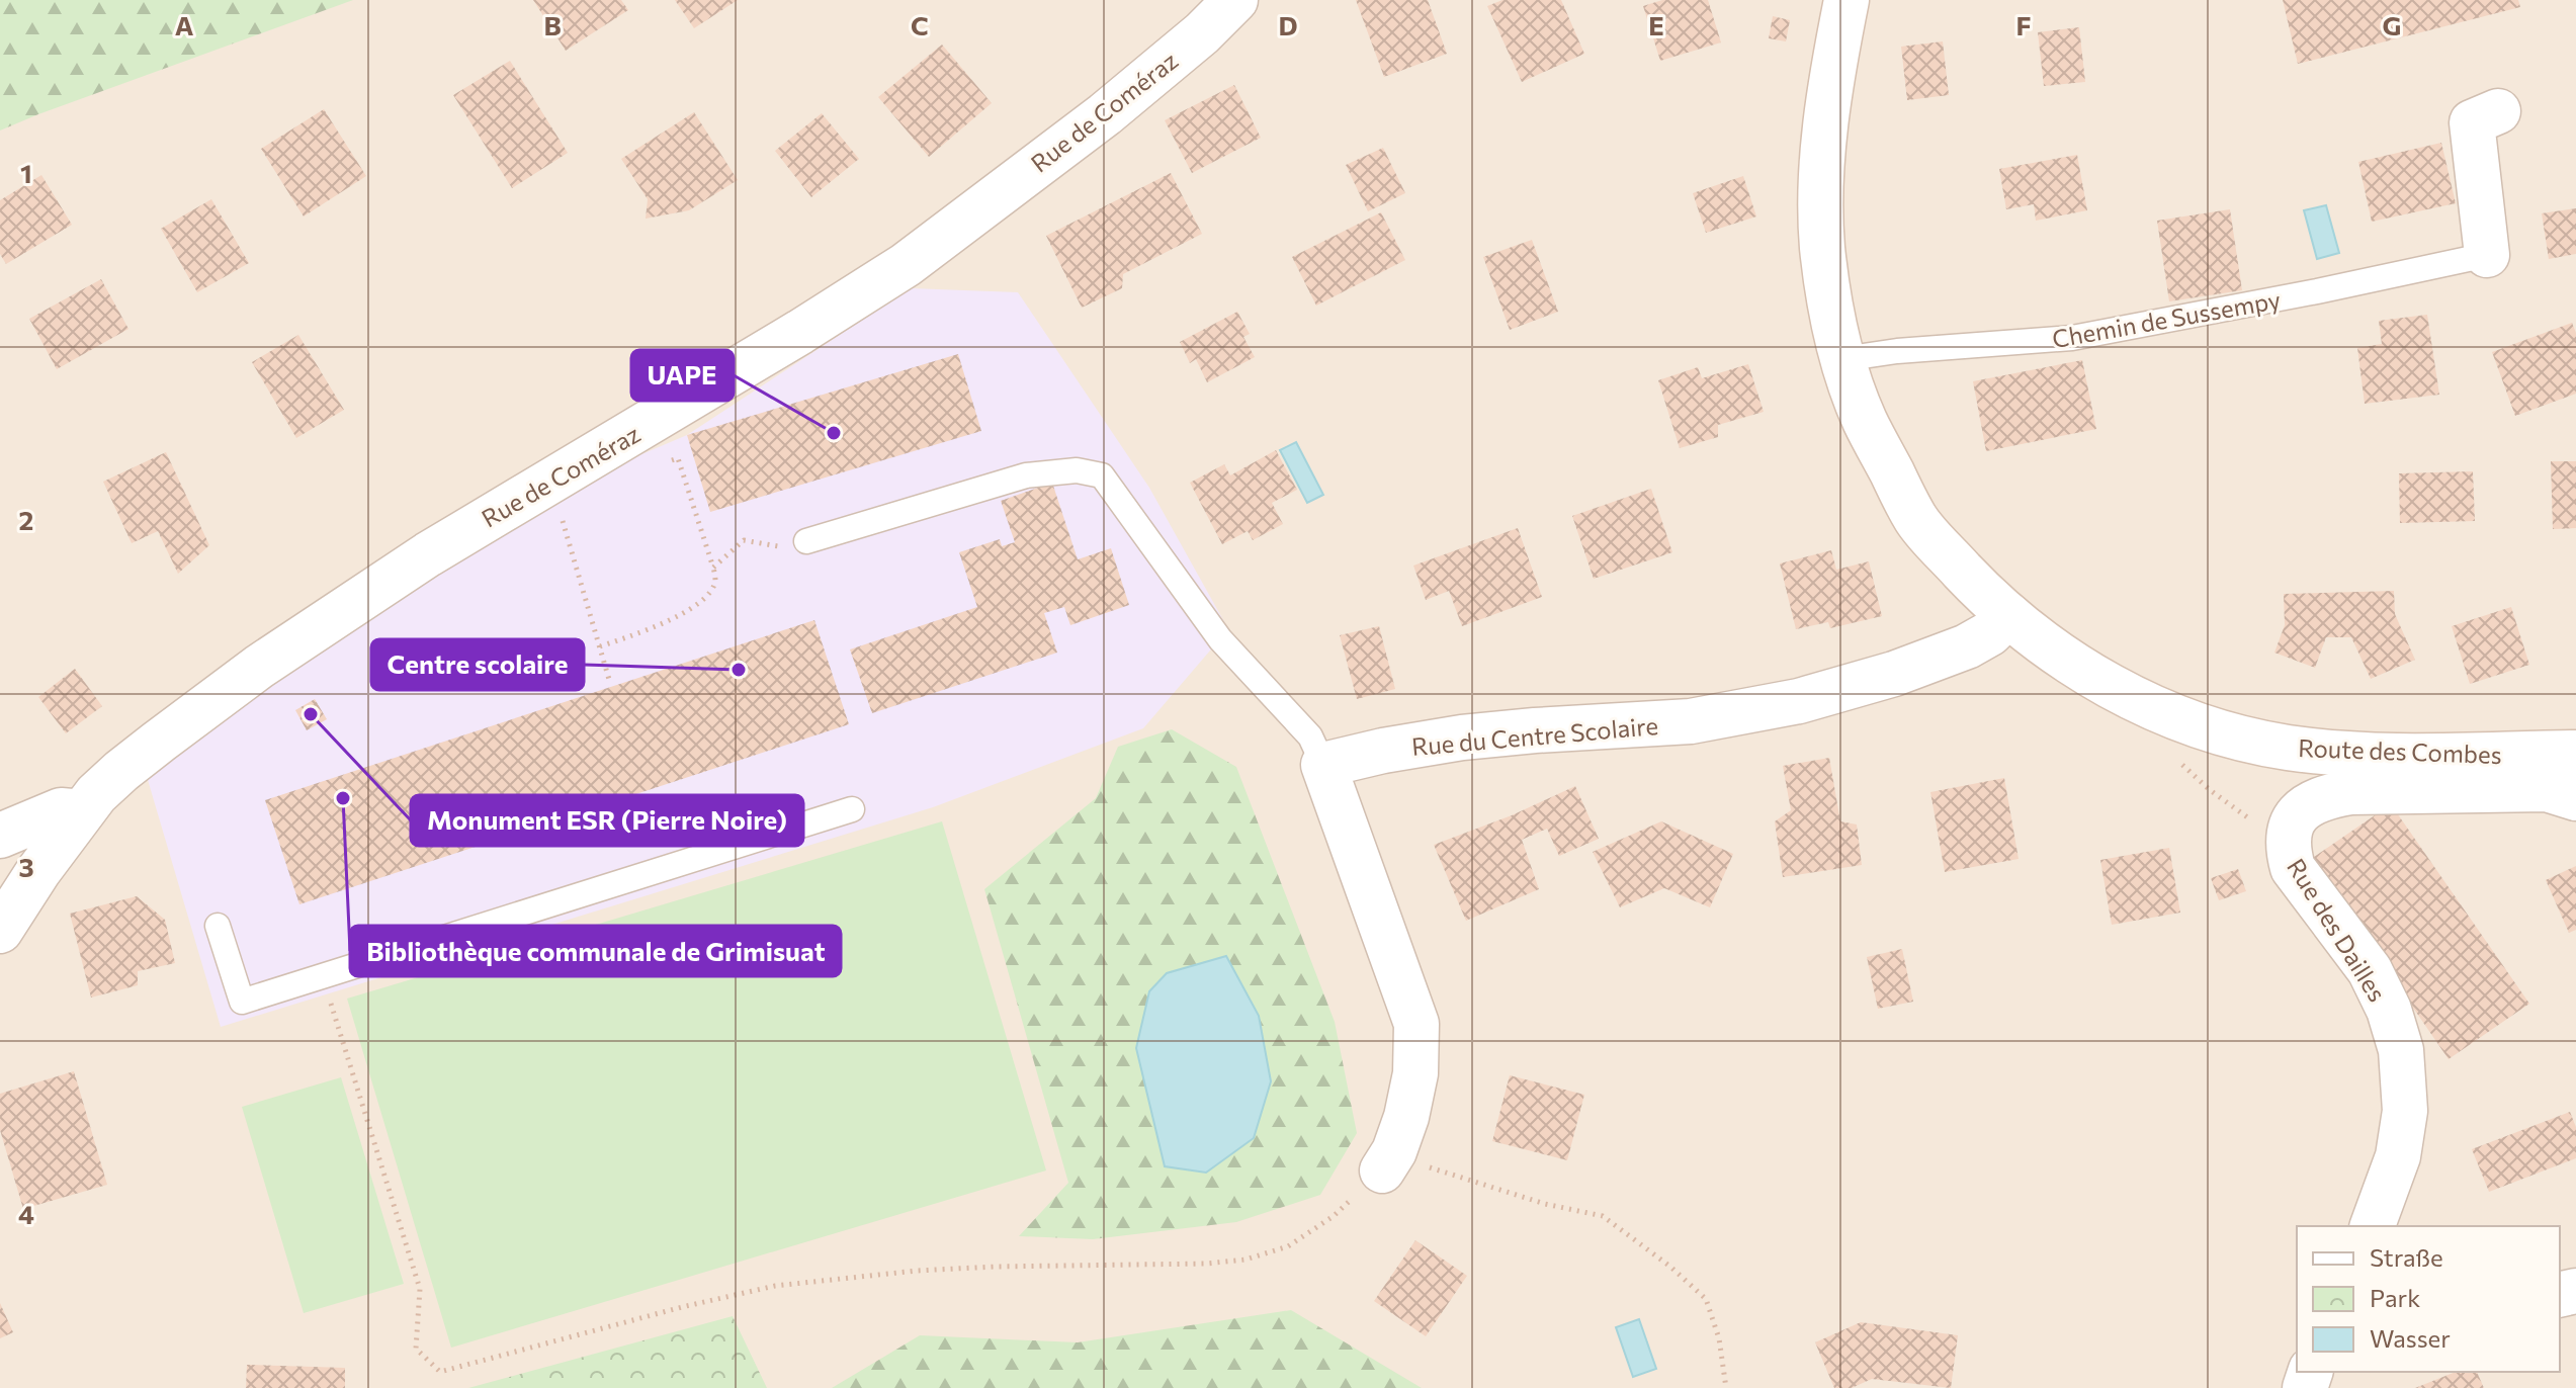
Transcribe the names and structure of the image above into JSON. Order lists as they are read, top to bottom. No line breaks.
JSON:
{"streets":{"street":["Rue de Coméraz","Rue du Centre Scolaire","Route des Combes","Rue des Dailles"],"lane":["Chemin de Sussempy"]},"crossings":[["Chemin de Sussempy","Route des Combes"],["Rue du Centre Scolaire","Route des Combes"]],"places":["UAPE","Centre scolaire","Monument ESR (Pierre Noire)","Bibliothèque communale de Grimisuat"],"legend":["Straße","Park","Wasser"],"grid":{"columns":["A","B","C","D","E","F","G"],"rows":["1","2","3","4"]}}
